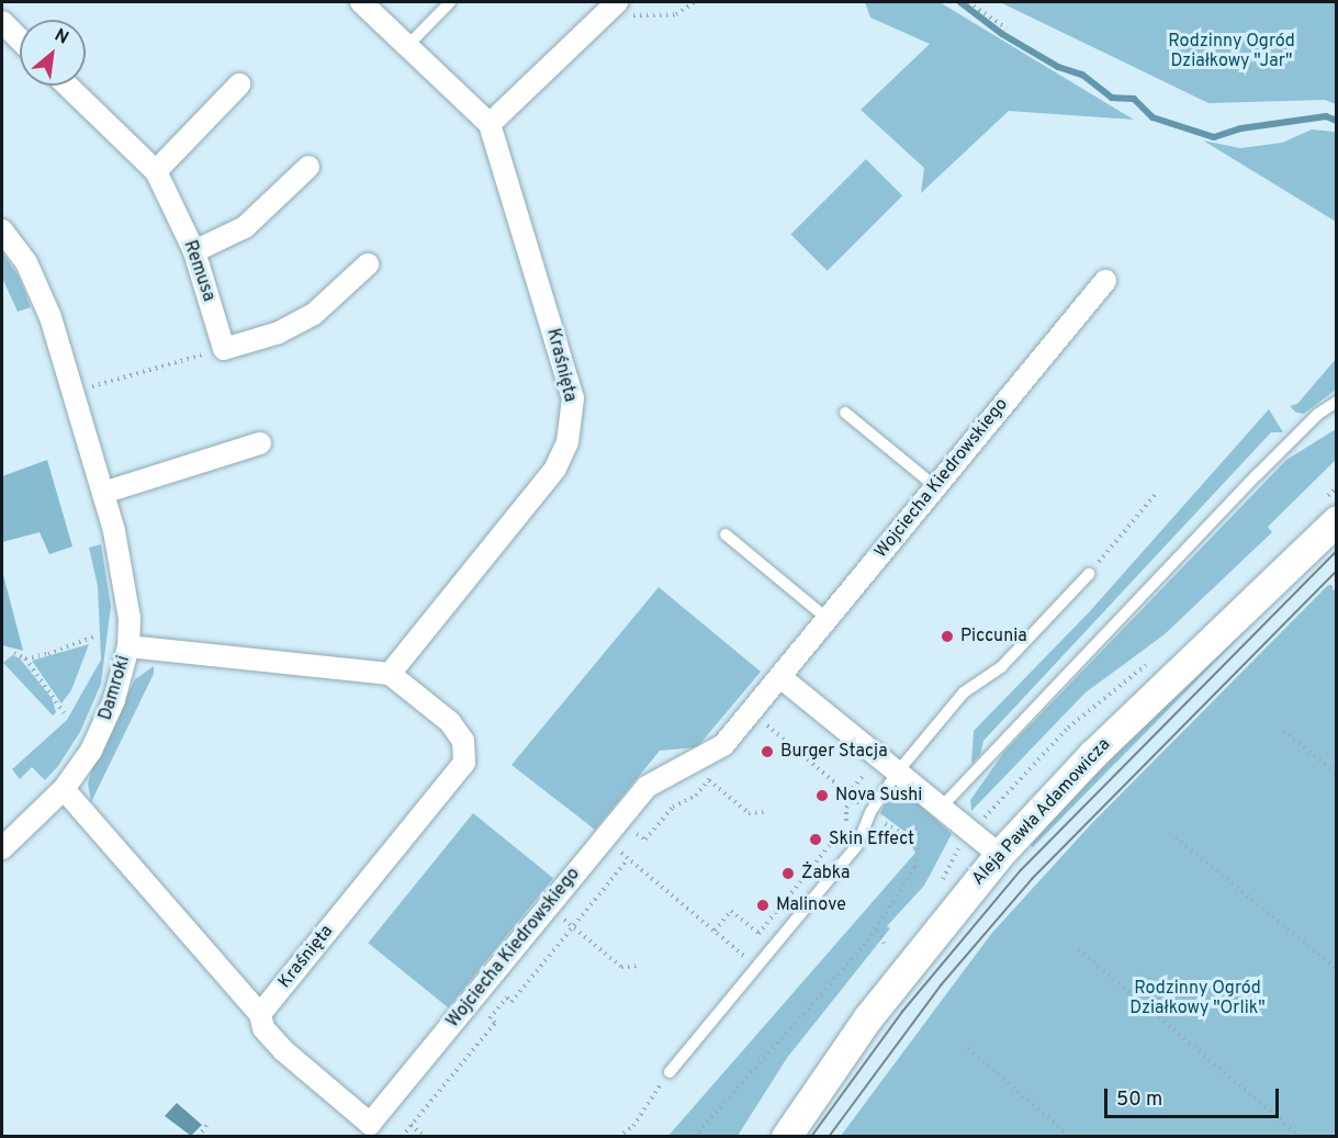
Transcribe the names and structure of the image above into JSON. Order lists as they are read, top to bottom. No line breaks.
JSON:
{"streets":{"main road":["Aleja Pawła Adamowicza"],"street":["Remusa","Kraśnięta","Wojciecha Kiedrowskiego","Damroki"]},"crossings":[["Kraśnięta","Wojciecha Kiedrowskiego"]],"parks":["Rodzinny Ogród Działkowy \"Jar\"","Rodzinny Ogród Działkowy \"Orlik\""],"places":["Piccunia","Burger Stacja","Nova Sushi","Skin Effect","Żabka","Malinove"],"scale_bar":"50 m","north":"top right"}
